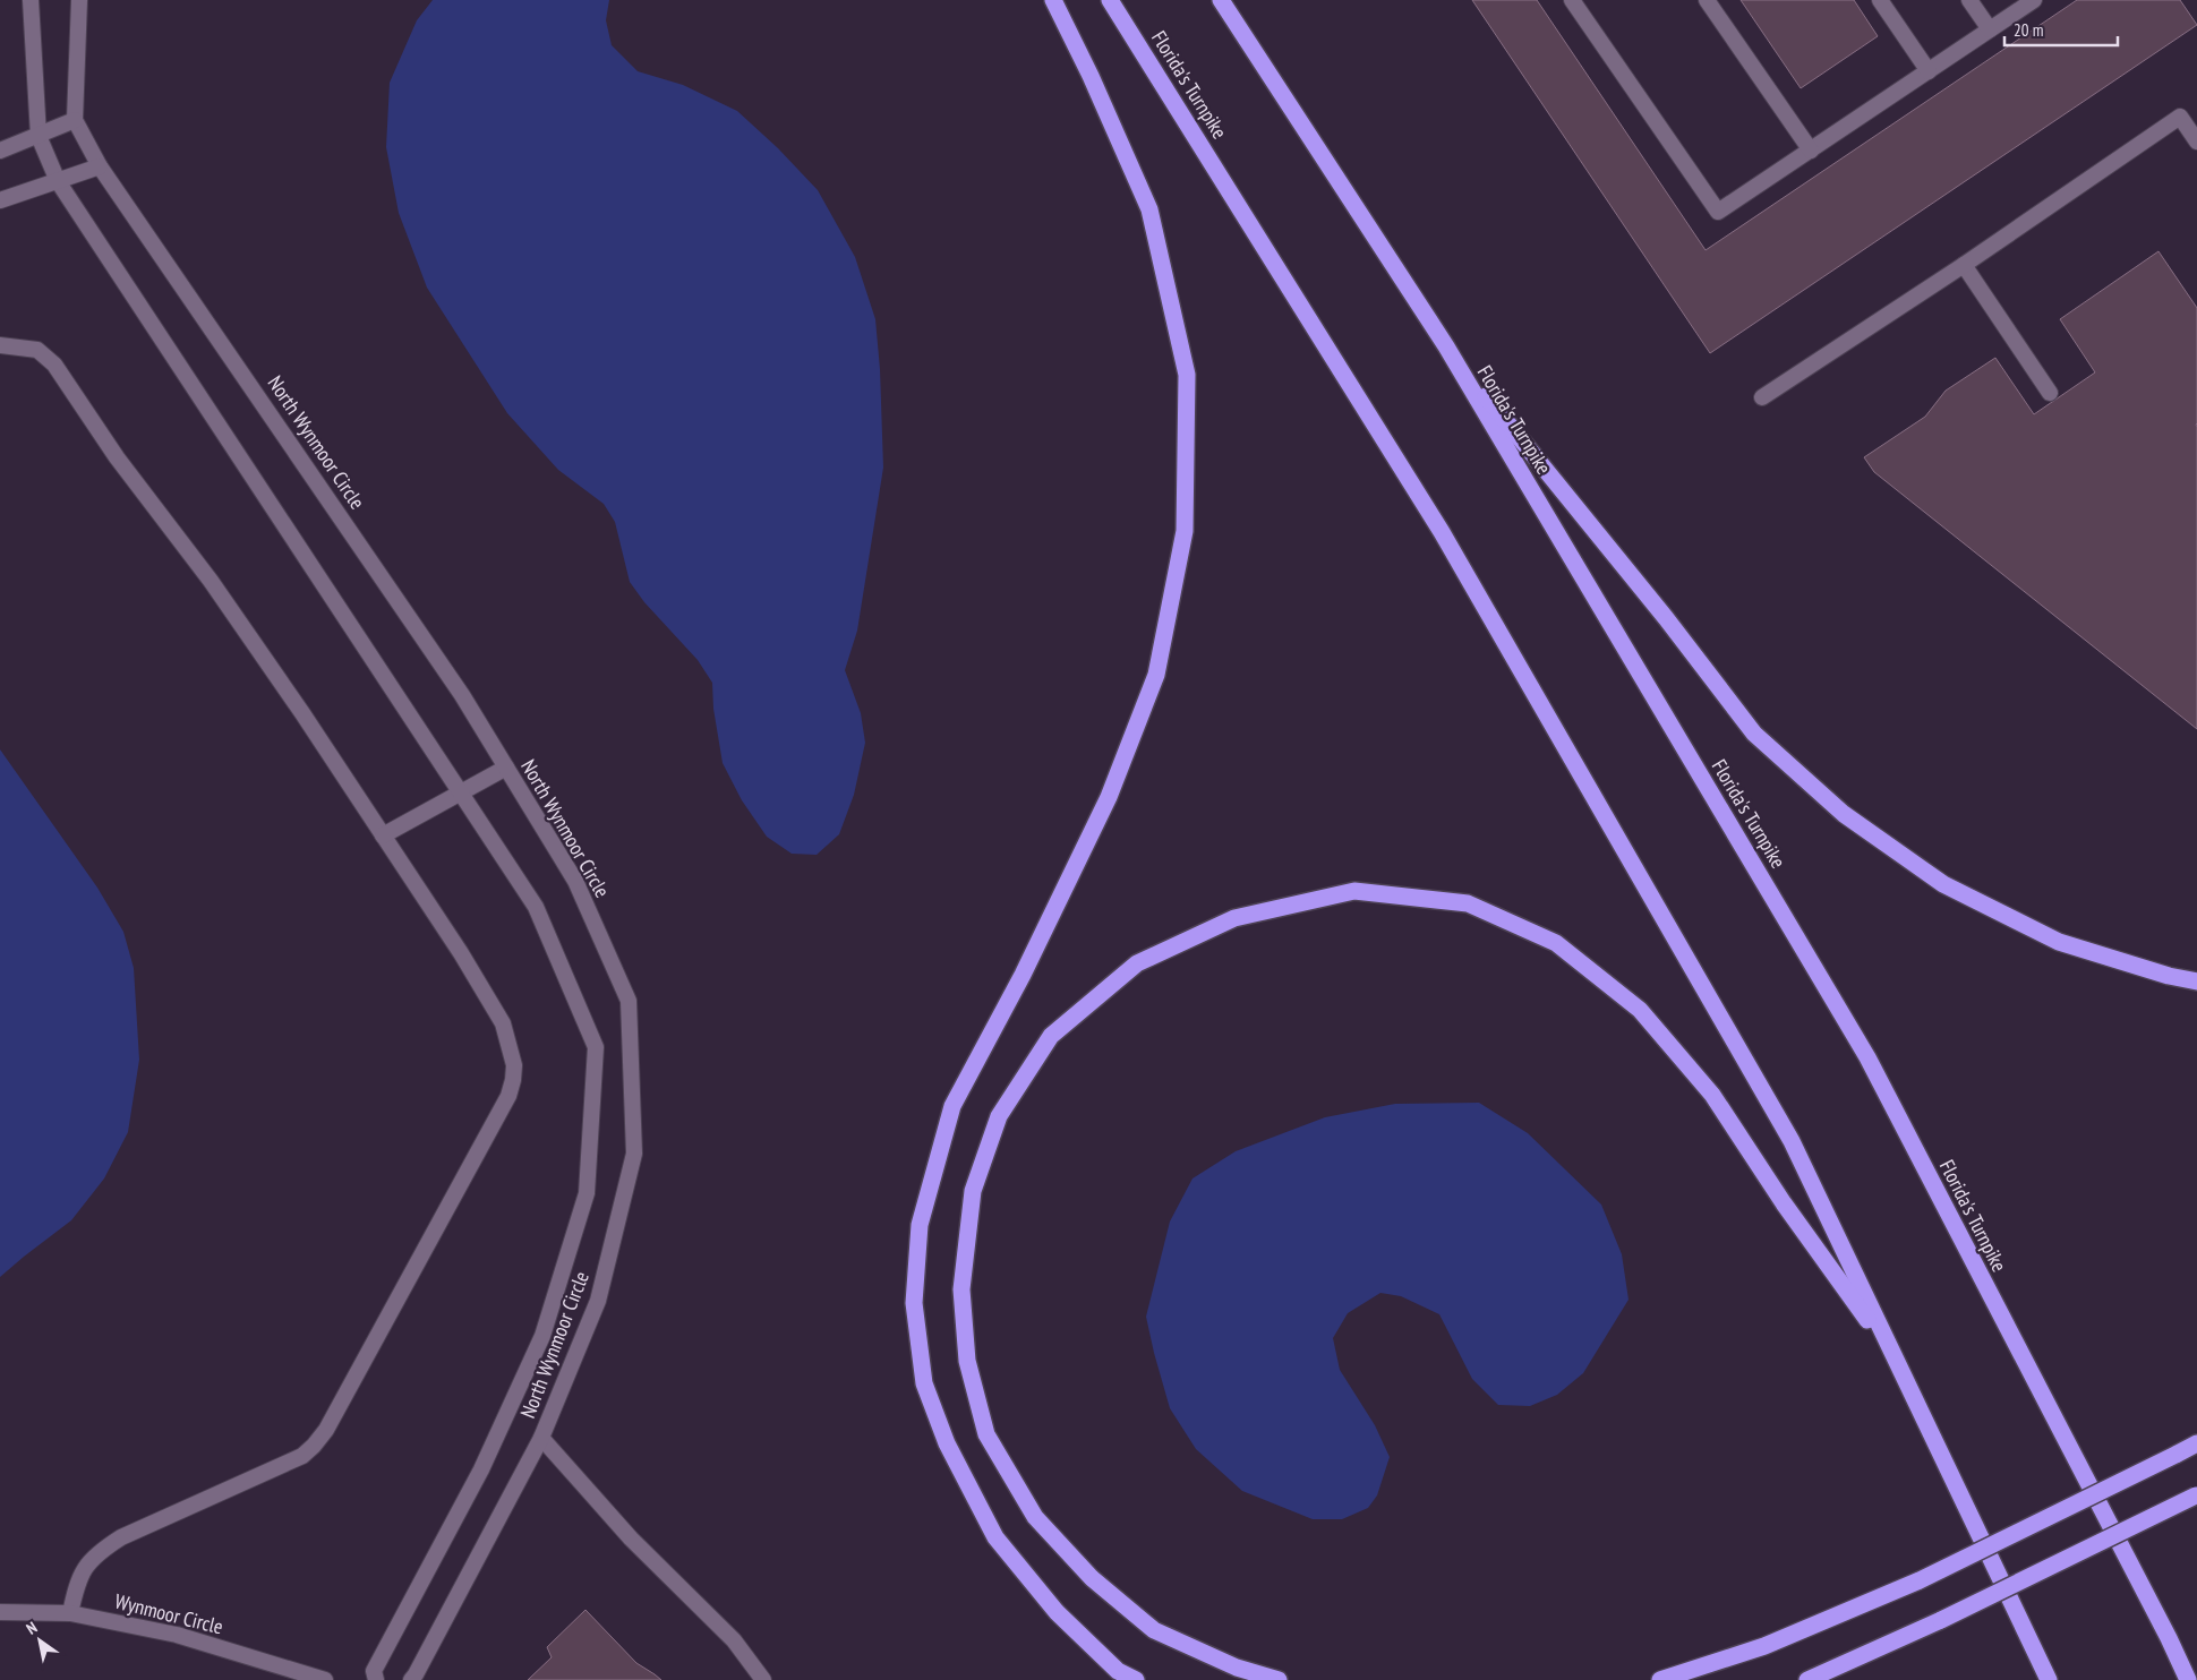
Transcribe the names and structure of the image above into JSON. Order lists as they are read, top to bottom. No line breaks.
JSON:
{"streets":{"highway":["Florida's Turnpike"],"street":["North Wynmoor Circle","Wynmoor Circle"]},"scale_bar":"20 m","north":"top left"}
